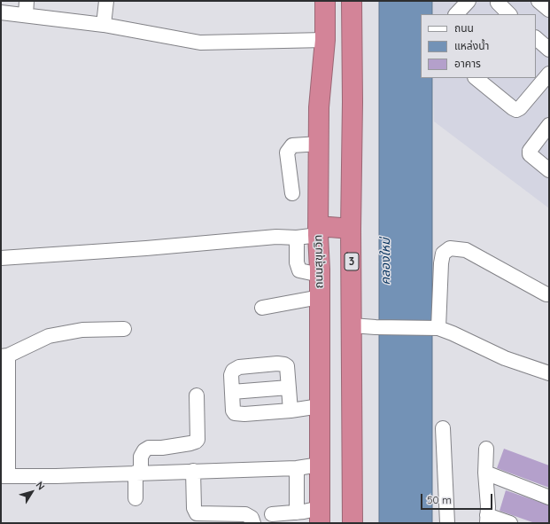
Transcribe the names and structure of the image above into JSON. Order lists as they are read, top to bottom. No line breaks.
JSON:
{"streets":{"highway":["ถนนสุขุมวิท","3"]},"water":["คลองใหม่"],"legend":["ถนน","แหล่งน้ำ","อาคาร"],"scale_bar":"50 m","north":"top right"}
